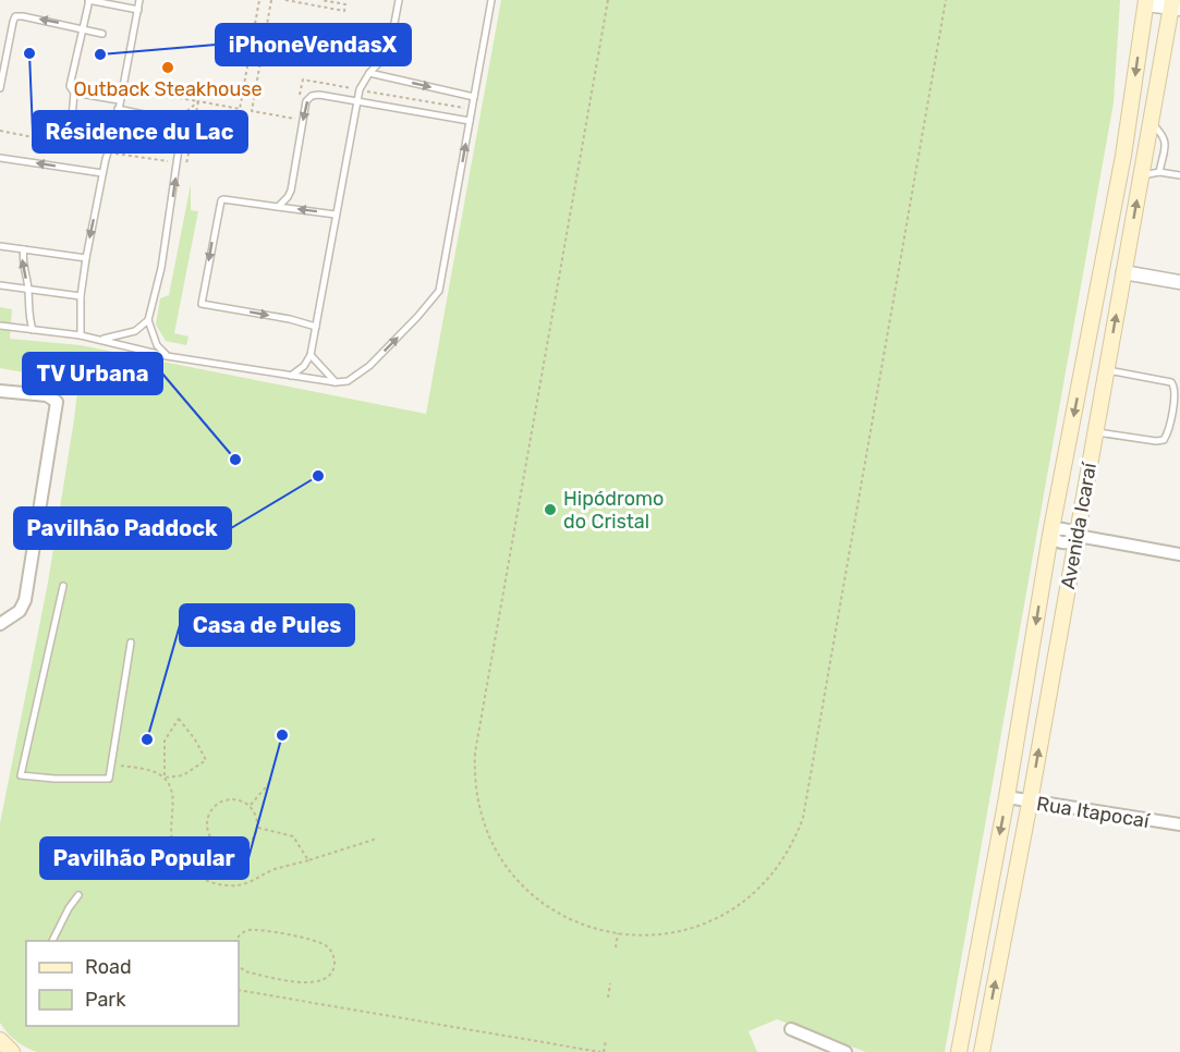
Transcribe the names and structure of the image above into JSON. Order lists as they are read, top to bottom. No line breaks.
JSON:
{"streets":{"main road":["Avenida Icaraí"],"street":["Rua Itapocaí"]},"crossings":[["Avenida Icaraí","Rua Itapocaí"]],"places":["Résidence du Lac","iPhoneVendasX","Outback Steakhouse","TV Urbana","Pavilhão Paddock","Hipódromo do Cristal","Pavilhão Popular","Casa de Pules"],"legend":["Road","Park"]}
